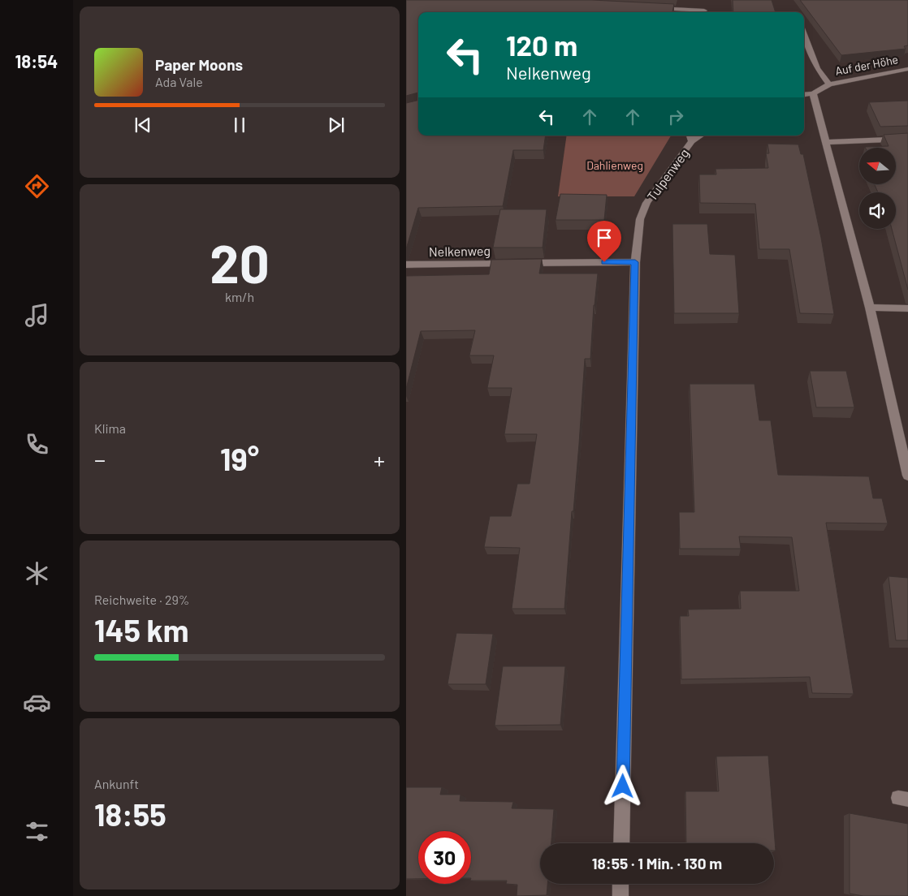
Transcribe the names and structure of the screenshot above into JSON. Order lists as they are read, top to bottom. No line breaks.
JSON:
{"streets":{"street":["Auf der Höhe","Tulpenweg","Nelkenweg"]},"crossings":[["Tulpenweg","Nelkenweg"]],"parks":["Dahlienweg"],"north":"left","page":{"tabs":"18:54","turn":["120 m","Nelkenweg"],"song":["Paper Moons","Ada Vale"],"tile":[["20","km/h"],"Klima",["Reichweite · 29%","145 km"],["Ankunft","18:55"]],"heat":["−","19°","+"],"limit":"30","trip":"18:55 · 1 Min. · 130 m"}}
